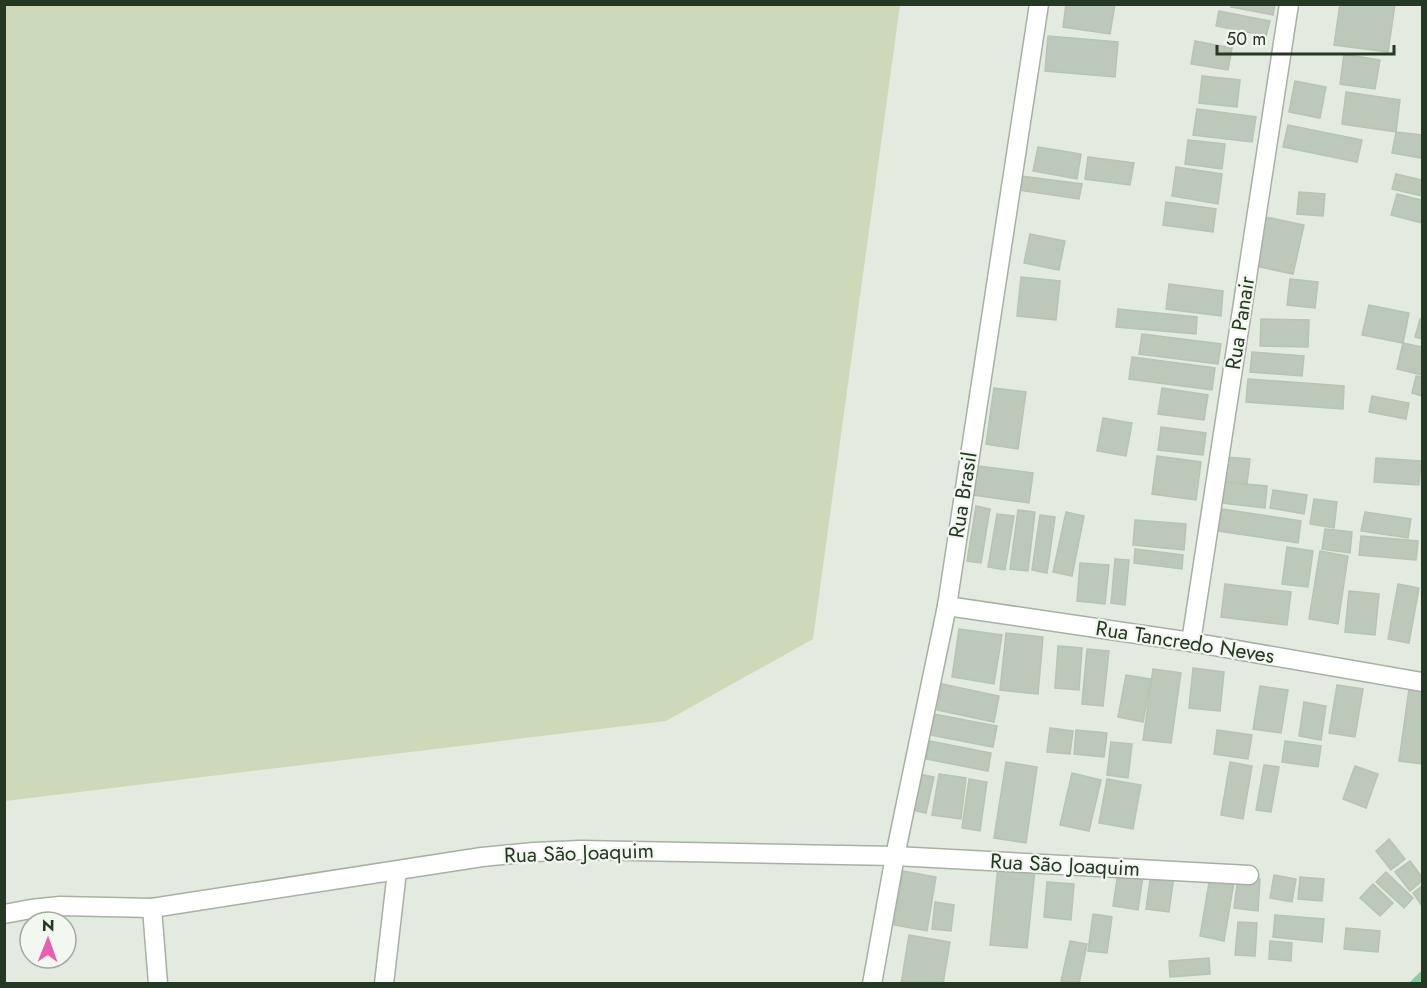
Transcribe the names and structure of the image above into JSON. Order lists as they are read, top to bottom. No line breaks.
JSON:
{"streets":{"street":["Rua Panair","Rua Brasil","Rua Tancredo Neves","Rua São Joaquim"]},"crossings":[["Rua Panair","Rua Tancredo Neves"],["Rua Brasil","Rua Tancredo Neves"],["Rua Brasil","Rua São Joaquim"]],"scale_bar":"50 m","north":"top"}
